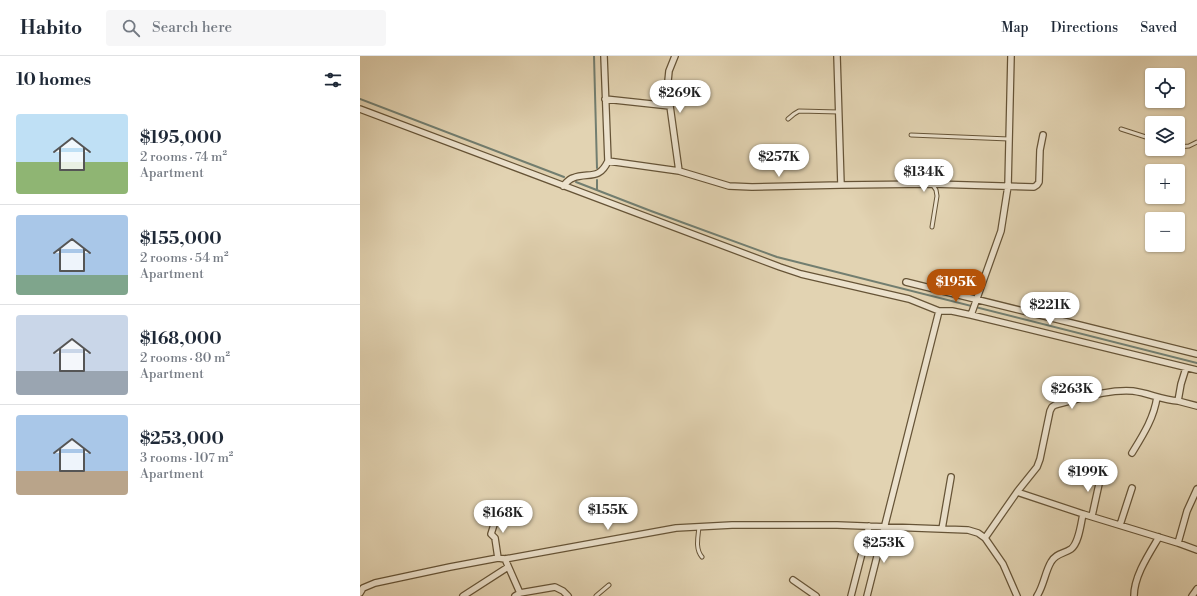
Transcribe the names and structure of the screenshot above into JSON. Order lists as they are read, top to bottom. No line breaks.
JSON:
{"page":{"header":"Habito","search":"Search here","nav":["Map","Directions","Saved"],"heading":"10 homes","map_buttons":["+","−"],"price":["$269K","$257K","$134K","$195K","$221K","$263K","$199K","$155K","$168K","$253K"],"list":[{"name":"$195,000","note":"2 rooms · 74 m² · Apartment"},{"name":"$155,000","note":"2 rooms · 54 m² · Apartment"},{"name":"$168,000","note":"2 rooms · 80 m² · Apartment"},{"name":"$253,000","note":"3 rooms · 107 m² · Apartment"}]}}
